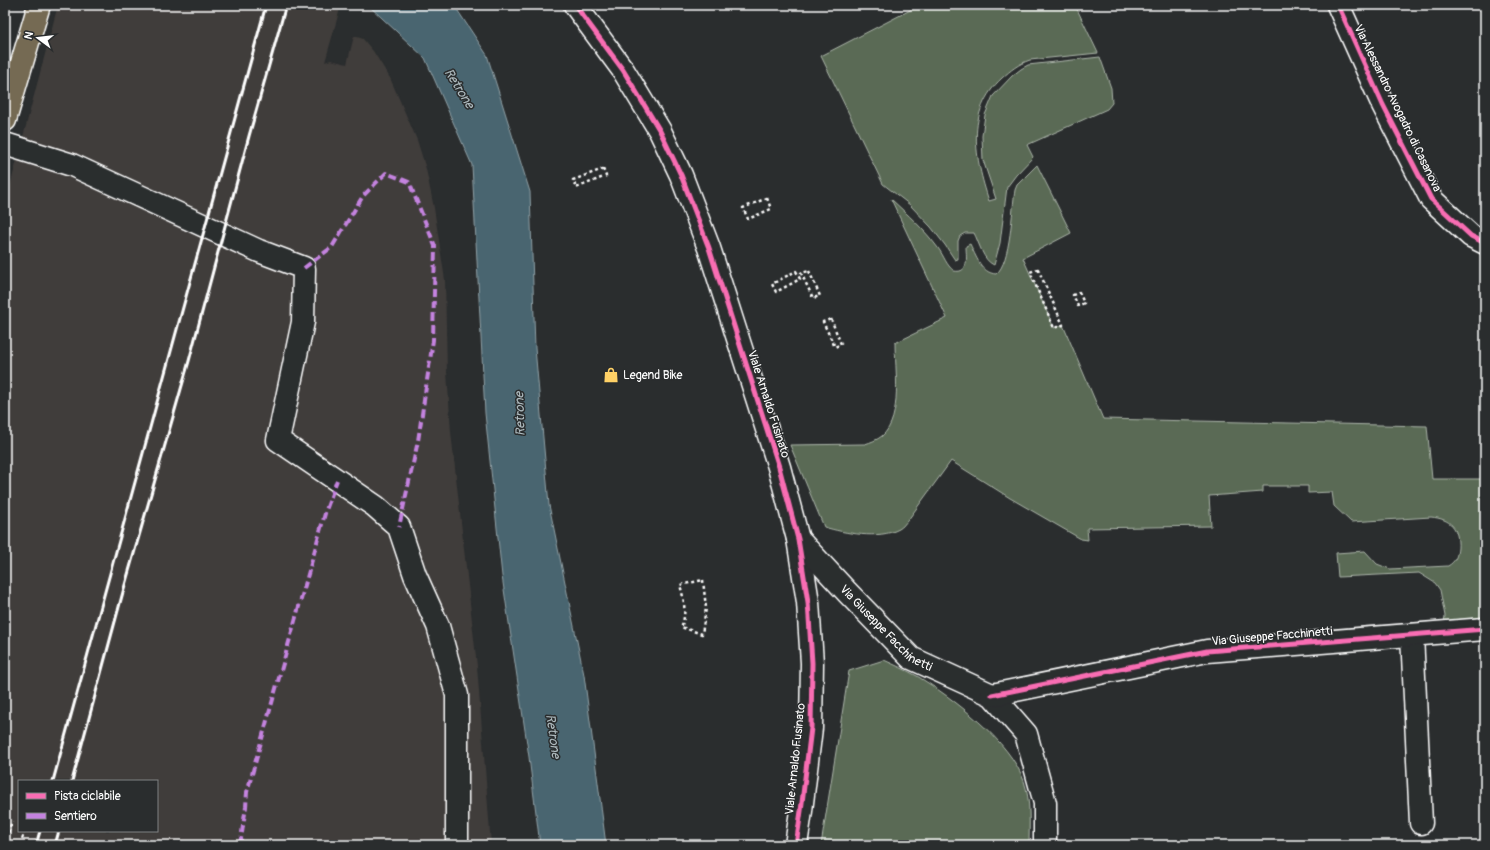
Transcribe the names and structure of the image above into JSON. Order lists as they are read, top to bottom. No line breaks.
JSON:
{"streets":{"street":["Via Alessandro Avogadro di Casanova","Viale Arnaldo Fusinato","Via Giuseppe Facchinetti"]},"crossings":[["Viale Arnaldo Fusinato","Via Giuseppe Facchinetti"]],"water":["Retrone"],"places":{"shop":["Legend Bike"]},"legend":["Pista ciclabile","Sentiero"],"north":"left"}
